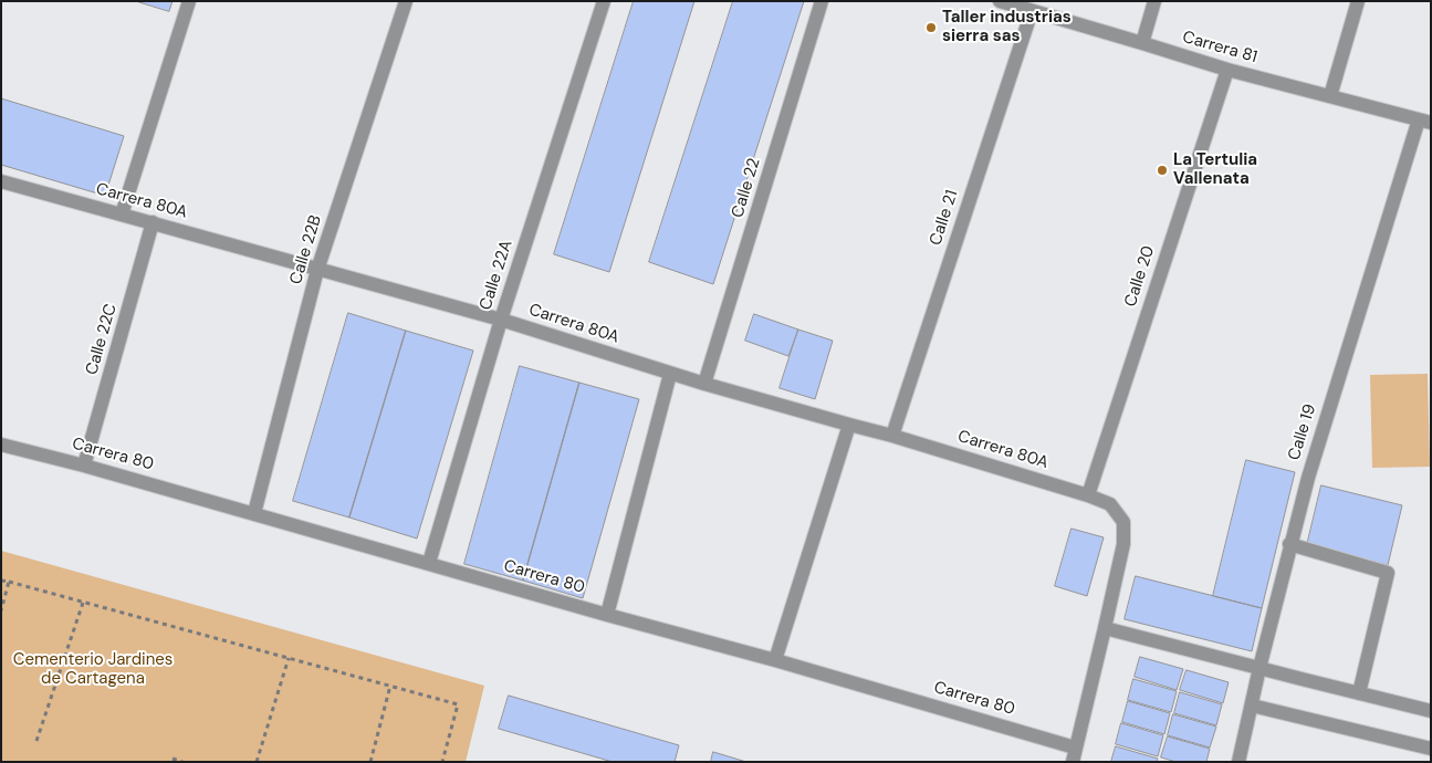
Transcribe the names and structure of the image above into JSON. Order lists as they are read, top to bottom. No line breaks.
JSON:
{"streets":{"street":["Carrera 81","Calle 22","Carrera 80A","Calle 21","Calle 22B","Calle 22A","Calle 20","Calle 22C","Calle 19","Carrera 80"]},"crossings":[["Carrera 81","Calle 21"],["Carrera 81","Calle 20"],["Carrera 81","Calle 19"],["Calle 22","Carrera 80A"],["Carrera 80A","Calle 21"],["Carrera 80A","Calle 22B"],["Carrera 80A","Calle 22A"],["Carrera 80A","Calle 20"],["Carrera 80A","Calle 22C"],["Calle 22B","Carrera 80"],["Calle 22A","Carrera 80"],["Calle 22C","Carrera 80"]],"parks":["Cementerio Jardines de Cartagena"],"places":["Taller industrias sierra sas","La Tertulia Vallenata"]}
